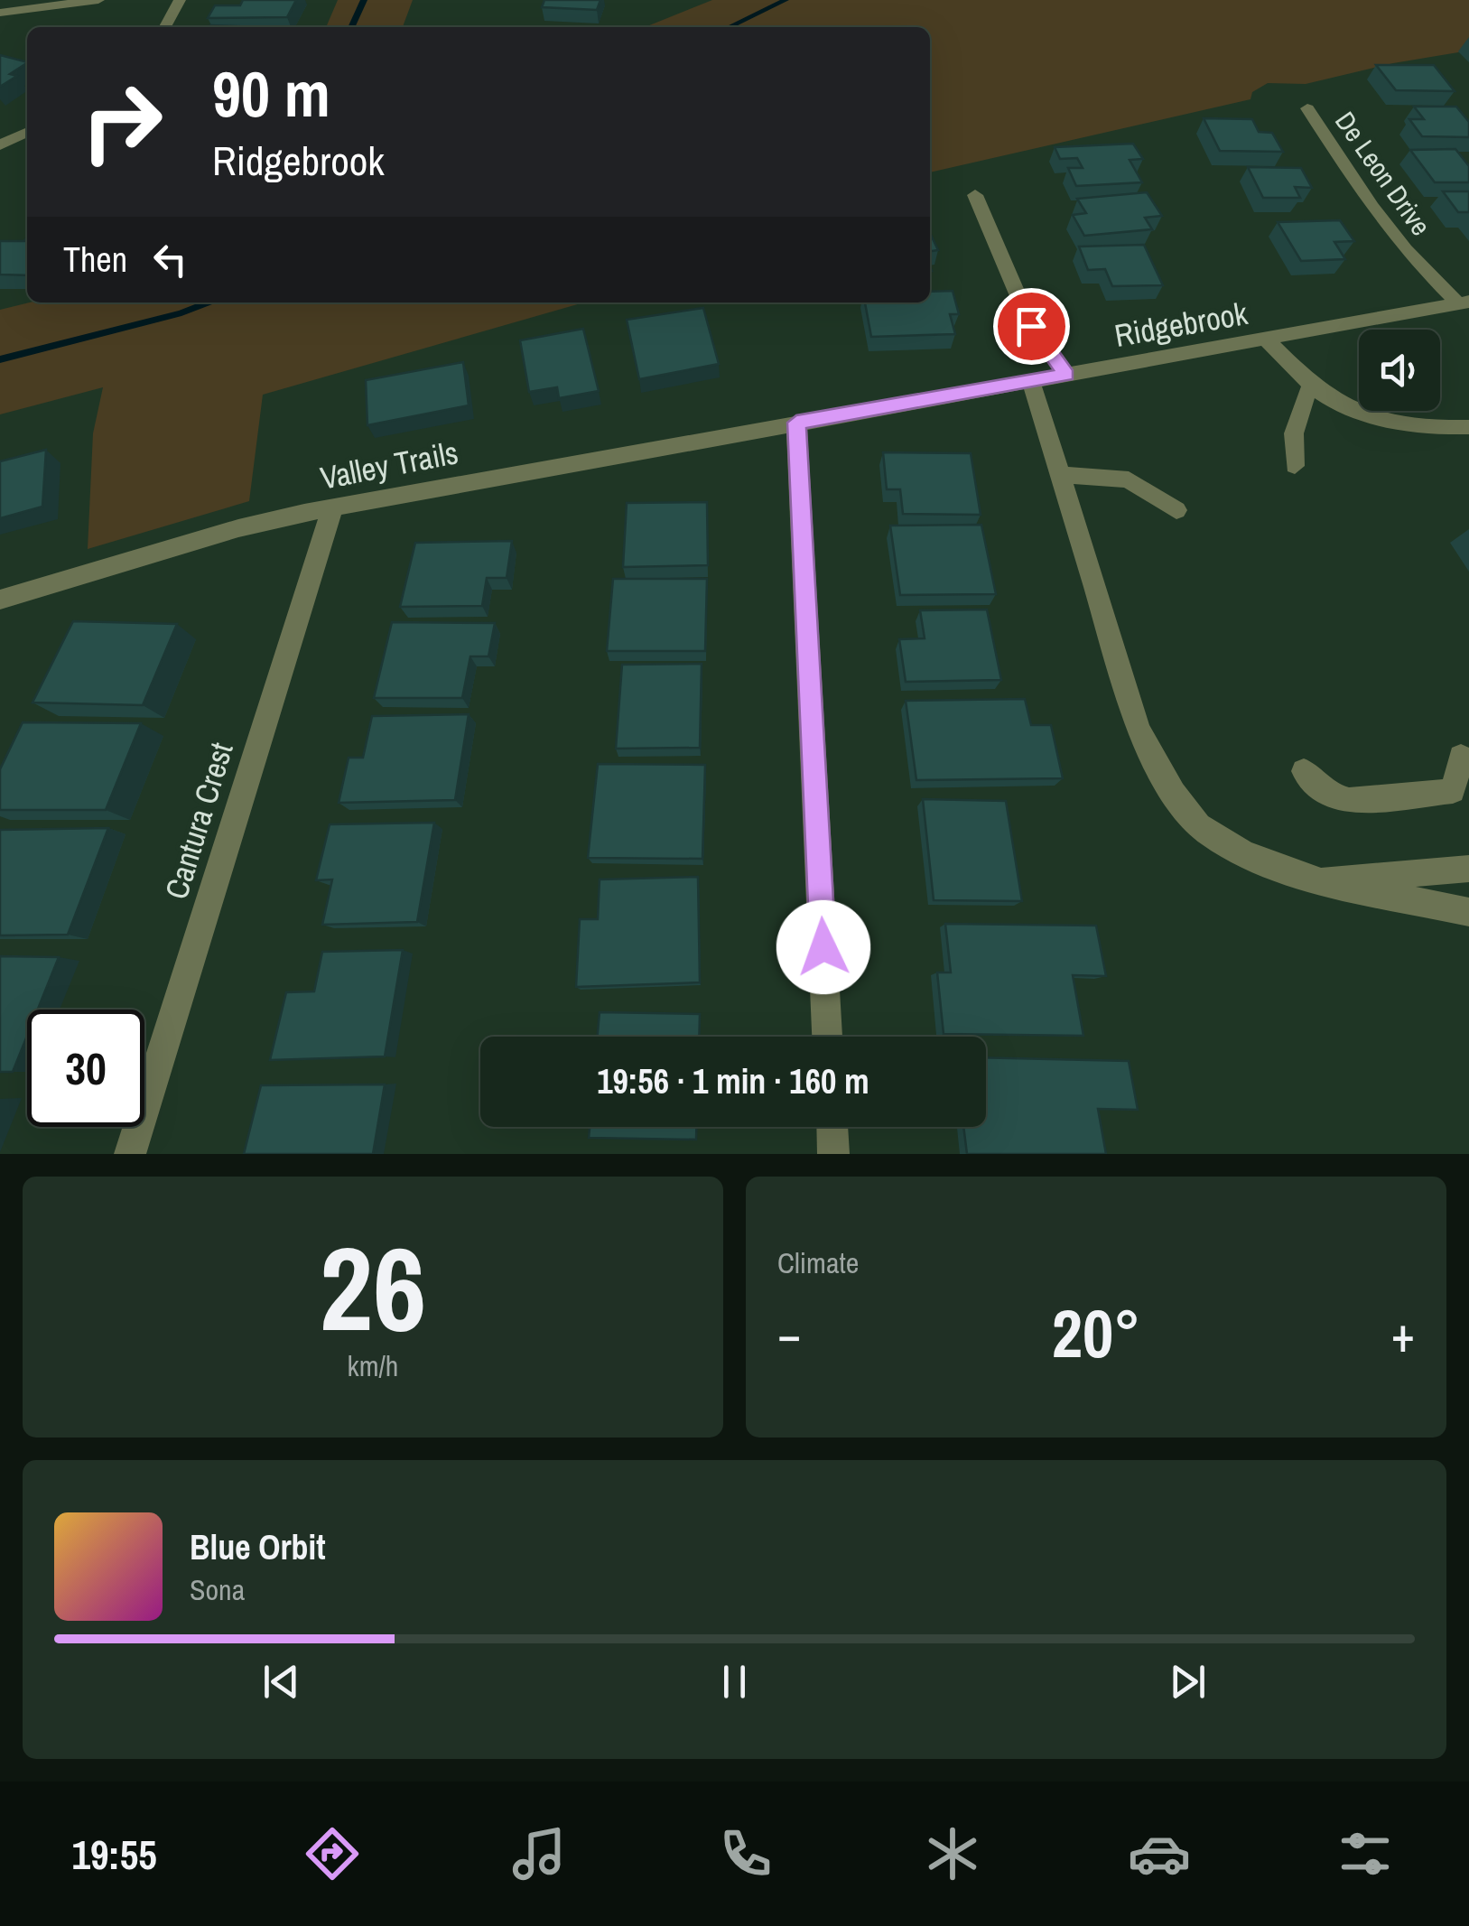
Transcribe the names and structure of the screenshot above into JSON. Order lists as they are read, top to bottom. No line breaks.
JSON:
{"streets":{"street":["De Leon Drive","Ridgebrook","Valley Trails","Cantura Crest"]},"crossings":[["De Leon Drive","Ridgebrook"],["Ridgebrook","Valley Trails"],["Valley Trails","Cantura Crest"]],"page":{"turn":["90 m","Ridgebrook"],"then":"Then","limit":"30","trip":"19:56 · 1 min · 160 m","tile":[["26","km/h"],"Climate"],"heat":["−","20°","+"],"song":["Blue Orbit","Sona"],"tabs":"19:55"}}
